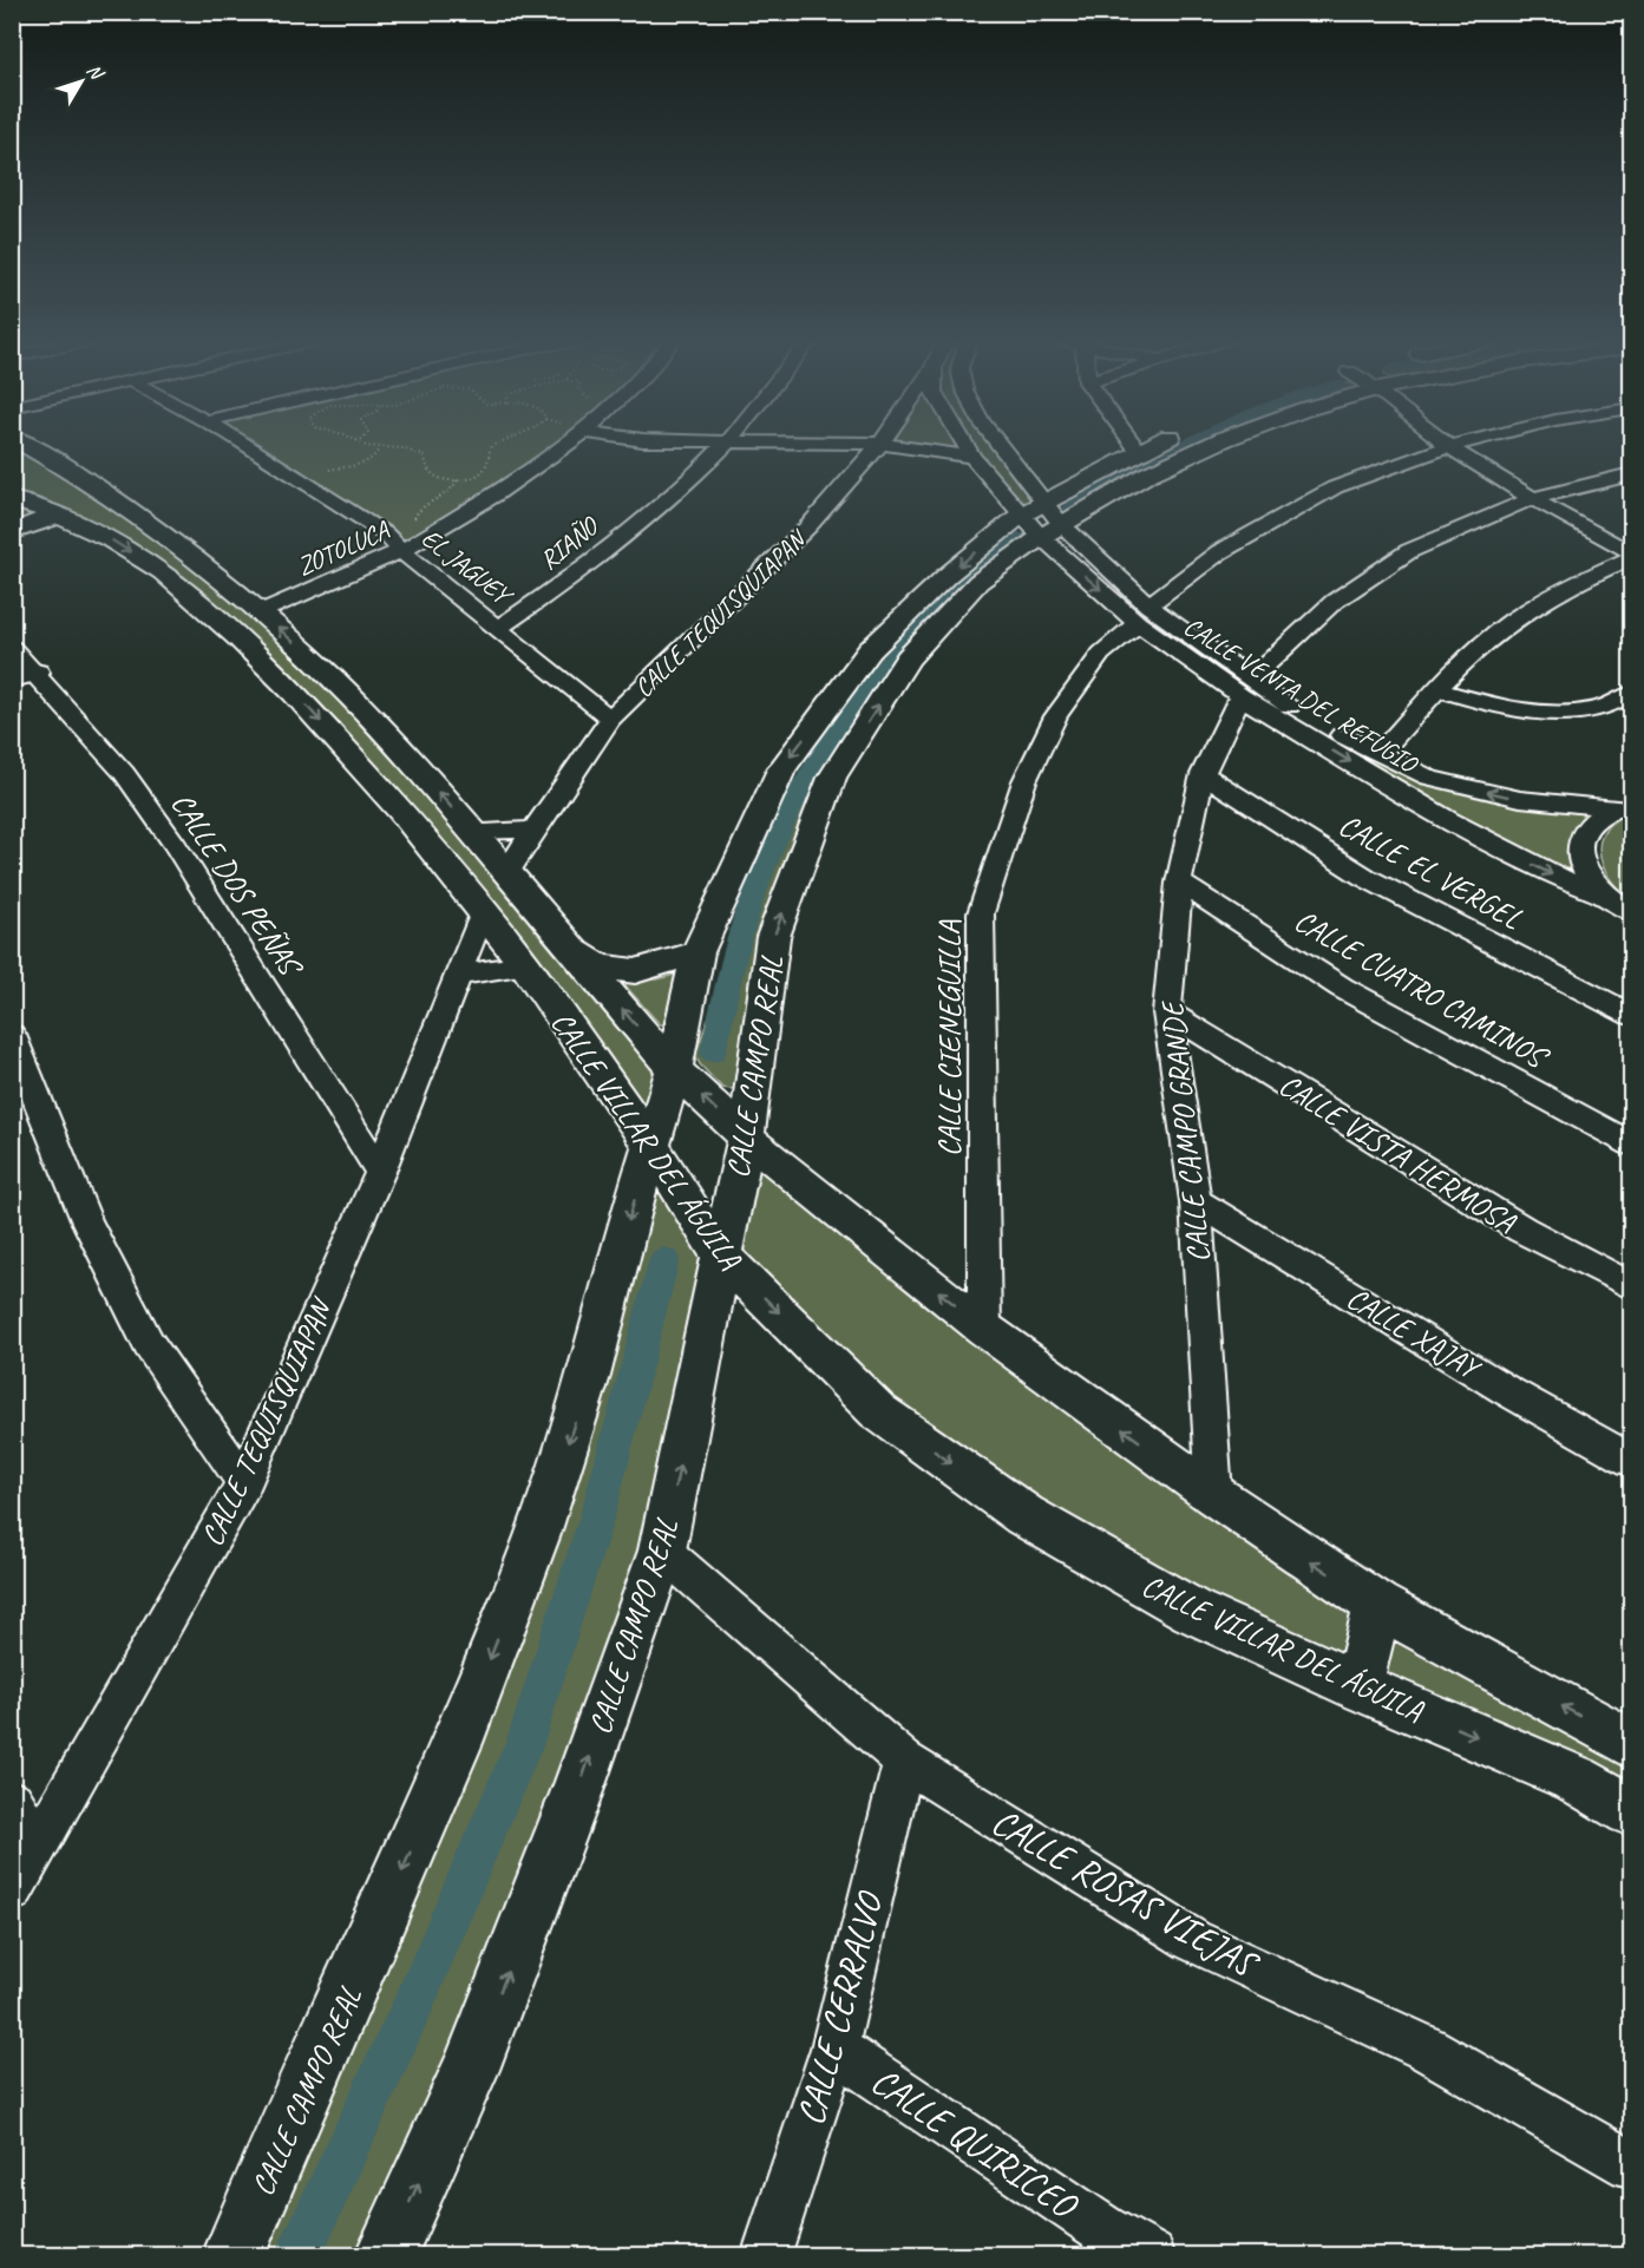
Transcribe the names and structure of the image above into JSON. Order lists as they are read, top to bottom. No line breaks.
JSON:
{"streets":{"street":["RIAÑO","ZOTOLUCA","EL JAGUEY","CALLE TEQUISQUIAPAN","CALLE VENTA DEL REFUGIO","CALLE EL VERGEL","CALLE DOS PEÑAS","CALLE CUATRO CAMINOS","CALLE CIENEGUILLA","CALLE CAMPO REAL","CALLE CAMPO GRANDE","CALLE VILLAR DEL ÁGUILA","CALLE VISTA HERMOSA","CALLE XAJAY","CALLE ROSAS VIEJAS","CALLE CERRALVO","CALLE QUIRICEO"]},"crossings":[["RIAÑO","EL JAGUEY"],["ZOTOLUCA","EL JAGUEY"],["ZOTOLUCA","CALLE VILLAR DEL ÁGUILA"],["EL JAGUEY","CALLE TEQUISQUIAPAN"],["CALLE TEQUISQUIAPAN","CALLE DOS PEÑAS"],["CALLE TEQUISQUIAPAN","CALLE VILLAR DEL ÁGUILA"],["CALLE VENTA DEL REFUGIO","CALLE CIENEGUILLA"],["CALLE VENTA DEL REFUGIO","CALLE CAMPO REAL"],["CALLE VENTA DEL REFUGIO","CALLE CAMPO GRANDE"],["CALLE EL VERGEL","CALLE CAMPO GRANDE"],["CALLE CUATRO CAMINOS","CALLE CAMPO GRANDE"],["CALLE CIENEGUILLA","CALLE VILLAR DEL ÁGUILA"],["CALLE CAMPO REAL","CALLE VILLAR DEL ÁGUILA"],["CALLE CAMPO REAL","CALLE ROSAS VIEJAS"],["CALLE CAMPO GRANDE","CALLE VILLAR DEL ÁGUILA"],["CALLE CAMPO GRANDE","CALLE VISTA HERMOSA"],["CALLE CAMPO GRANDE","CALLE XAJAY"],["CALLE ROSAS VIEJAS","CALLE CERRALVO"],["CALLE CERRALVO","CALLE QUIRICEO"]],"north":"top right"}
